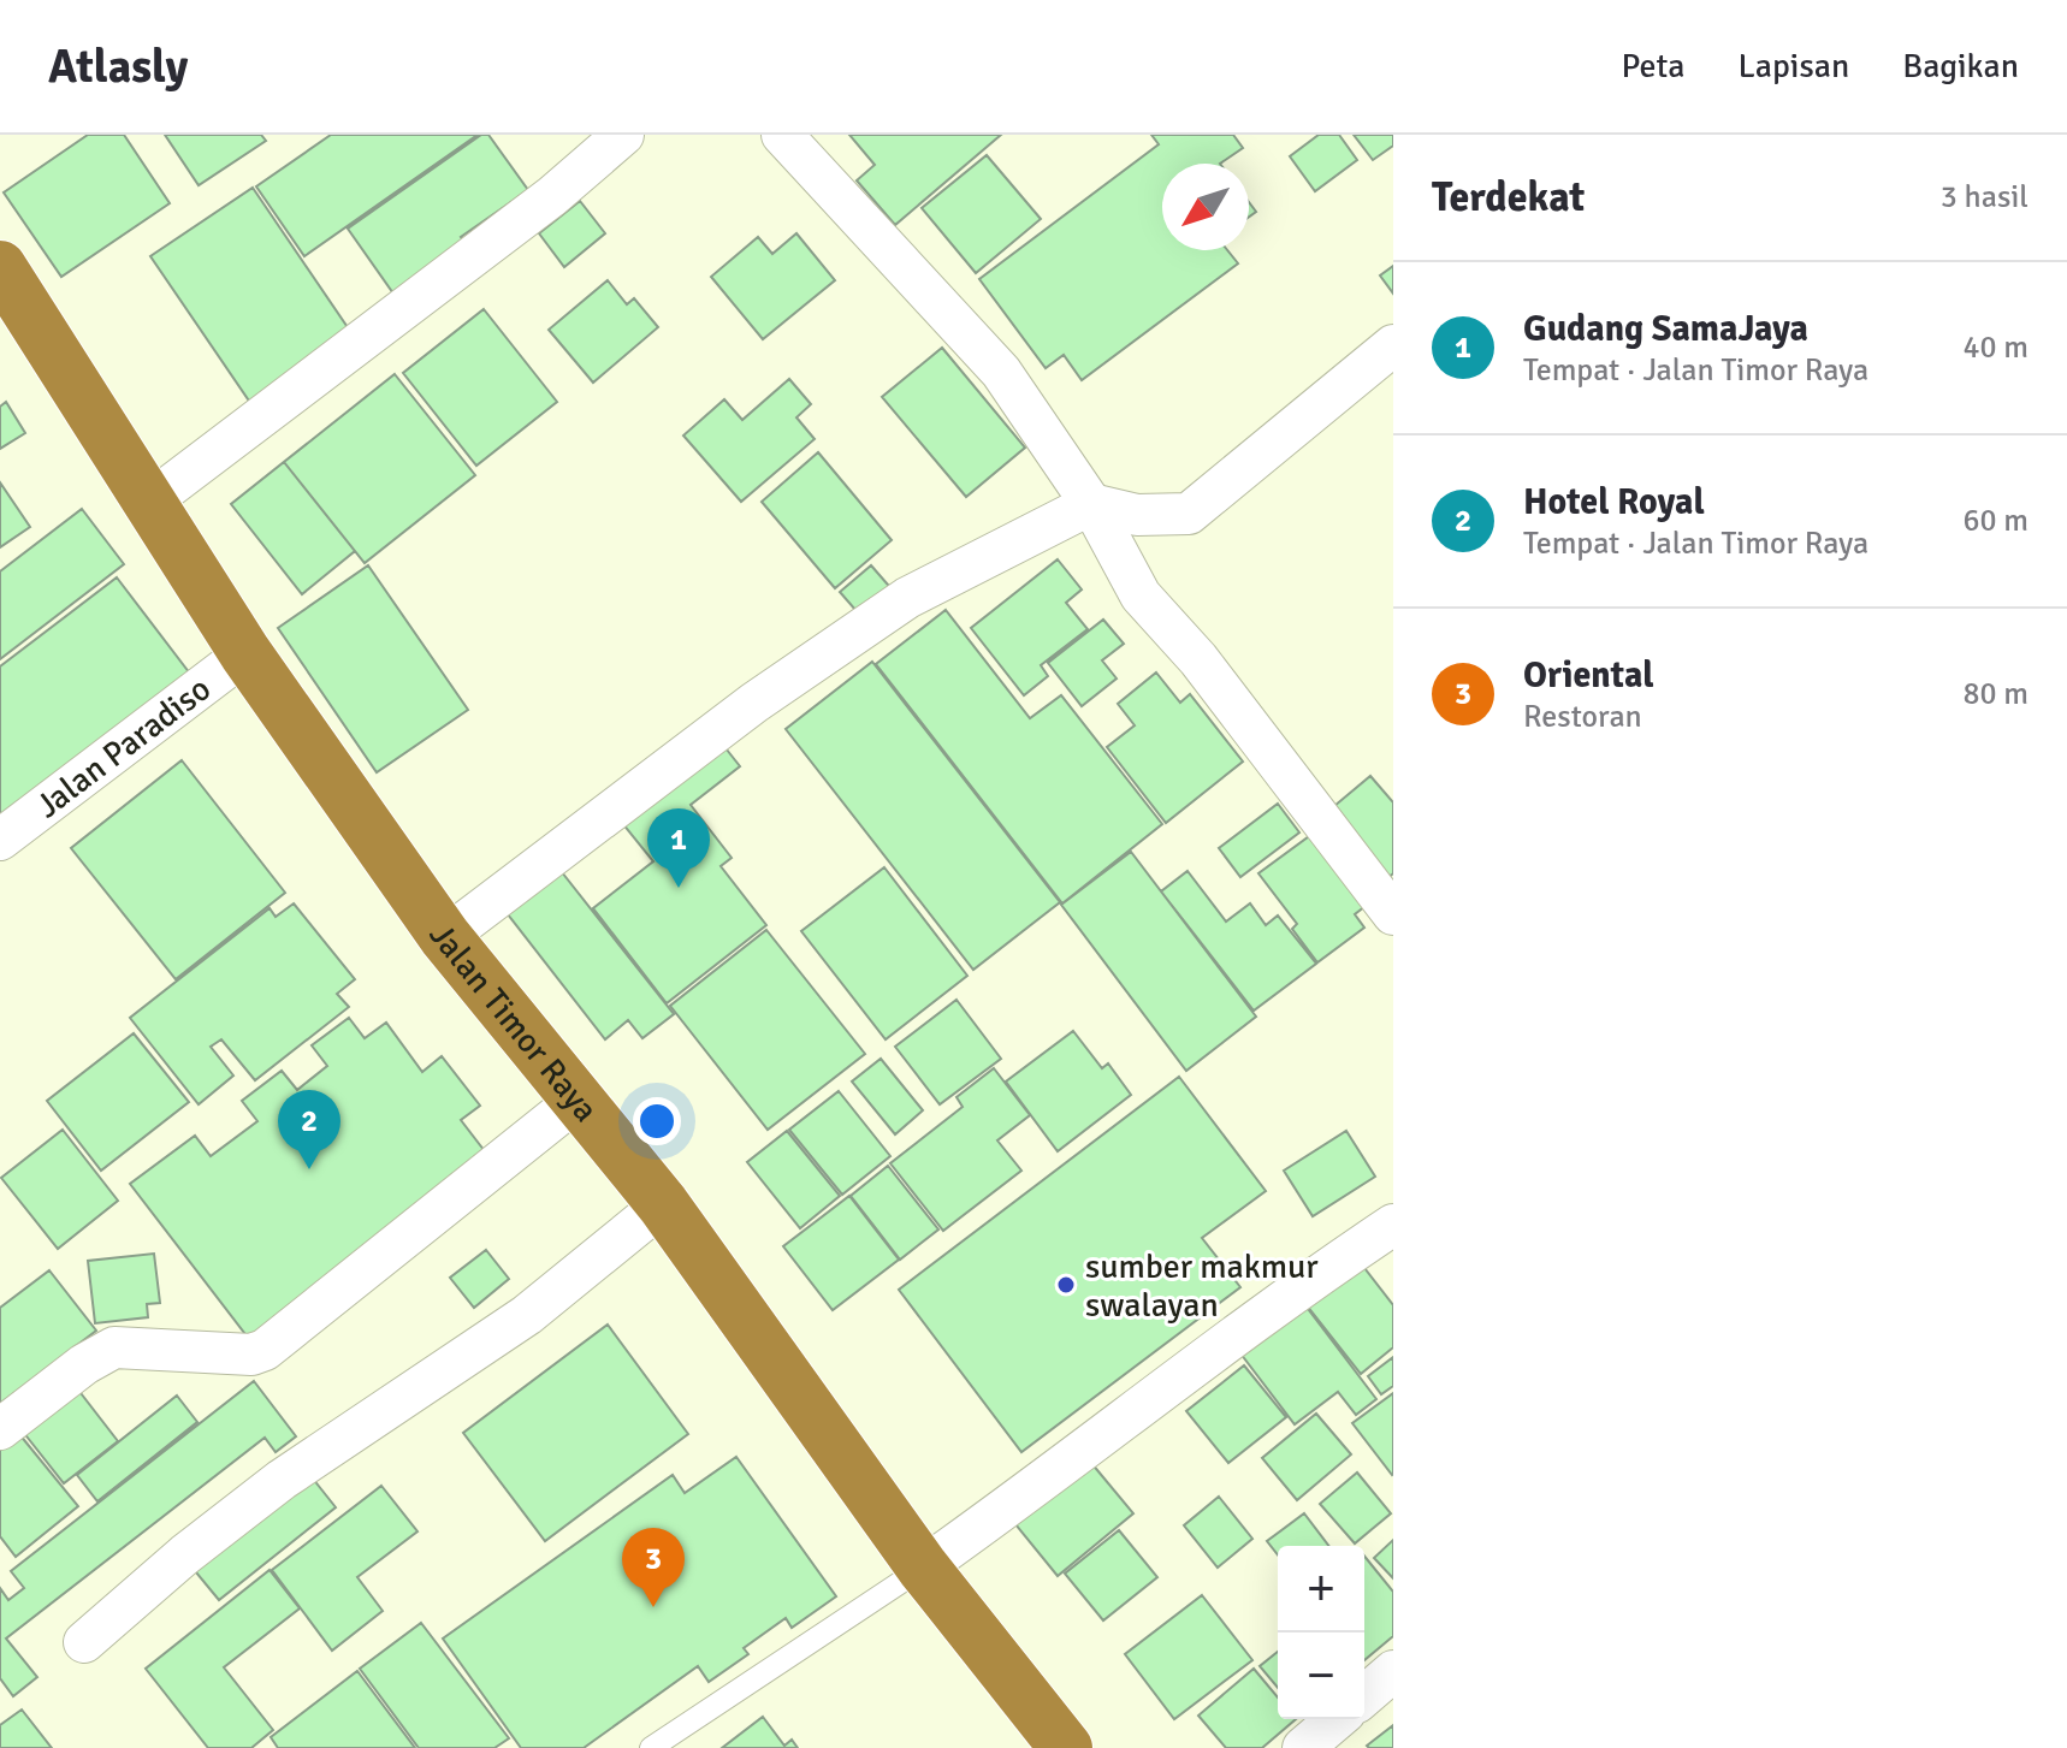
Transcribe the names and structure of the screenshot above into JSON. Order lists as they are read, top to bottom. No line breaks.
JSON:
{"streets":{"highway":["Jalan Timor Raya"],"street":["Jalan Paradiso"]},"crossings":[["Jalan Paradiso","Jalan Timor Raya"]],"places":["sumber makmur swalayan"],"north":"bottom left","page":{"header":"Atlasly","nav":["Peta","Lapisan","Bagikan"],"heading":["Terdekat","3 hasil"],"list":[{"mark":"1","name":"Gudang SamaJaya","note":"Tempat · Jalan Timor Raya","value":"40 m"},{"mark":"2","name":"Hotel Royal","note":"Tempat · Jalan Timor Raya","value":"60 m"},{"mark":"3","name":"Oriental","note":"Restoran","value":"80 m"}],"pins":["1","2","3"],"map_buttons":["+","−"]}}
